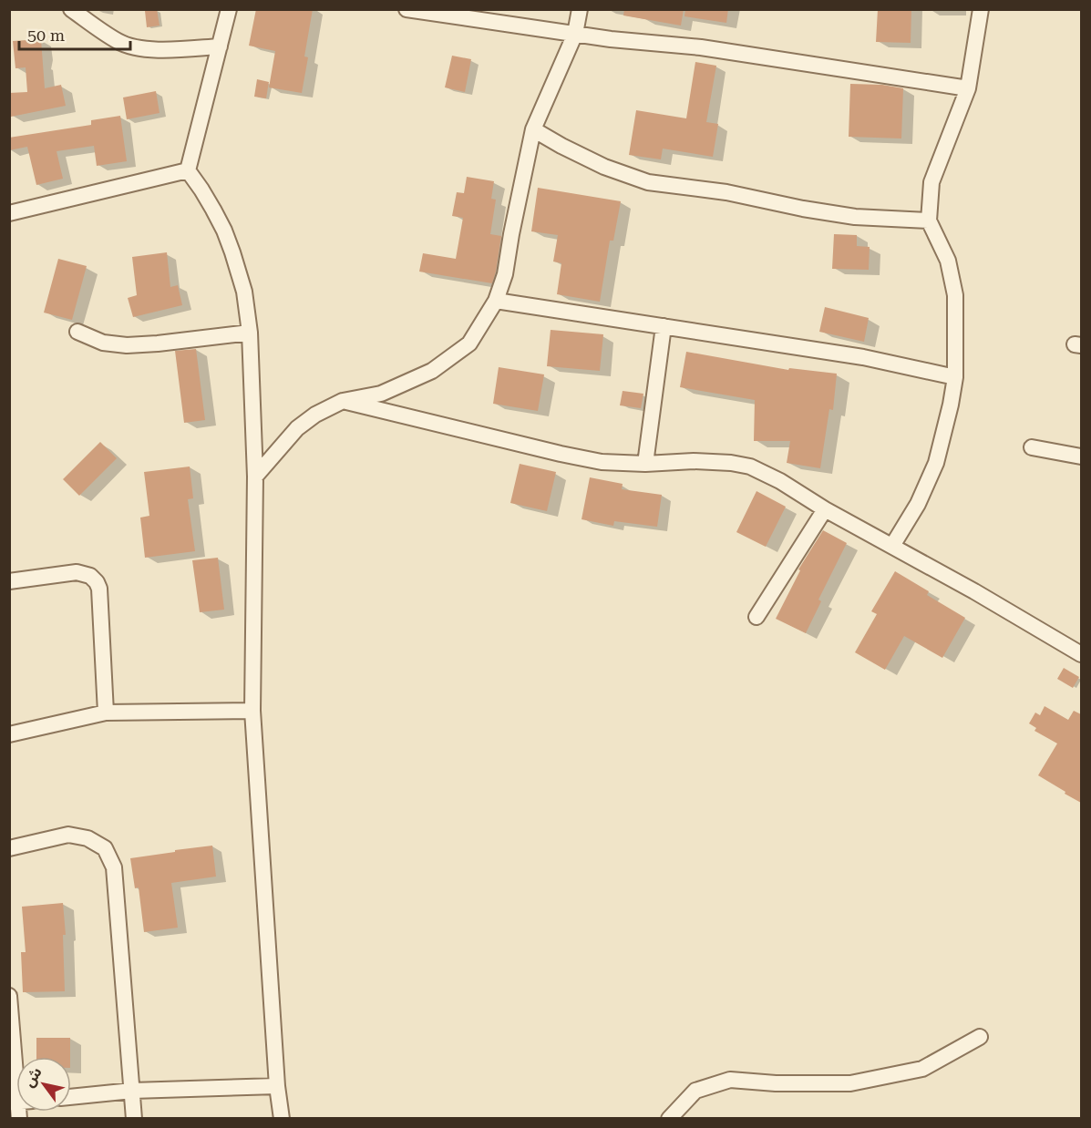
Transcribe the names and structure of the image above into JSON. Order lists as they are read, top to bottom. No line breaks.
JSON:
{"scale_bar":"50 m","north":"top left"}
